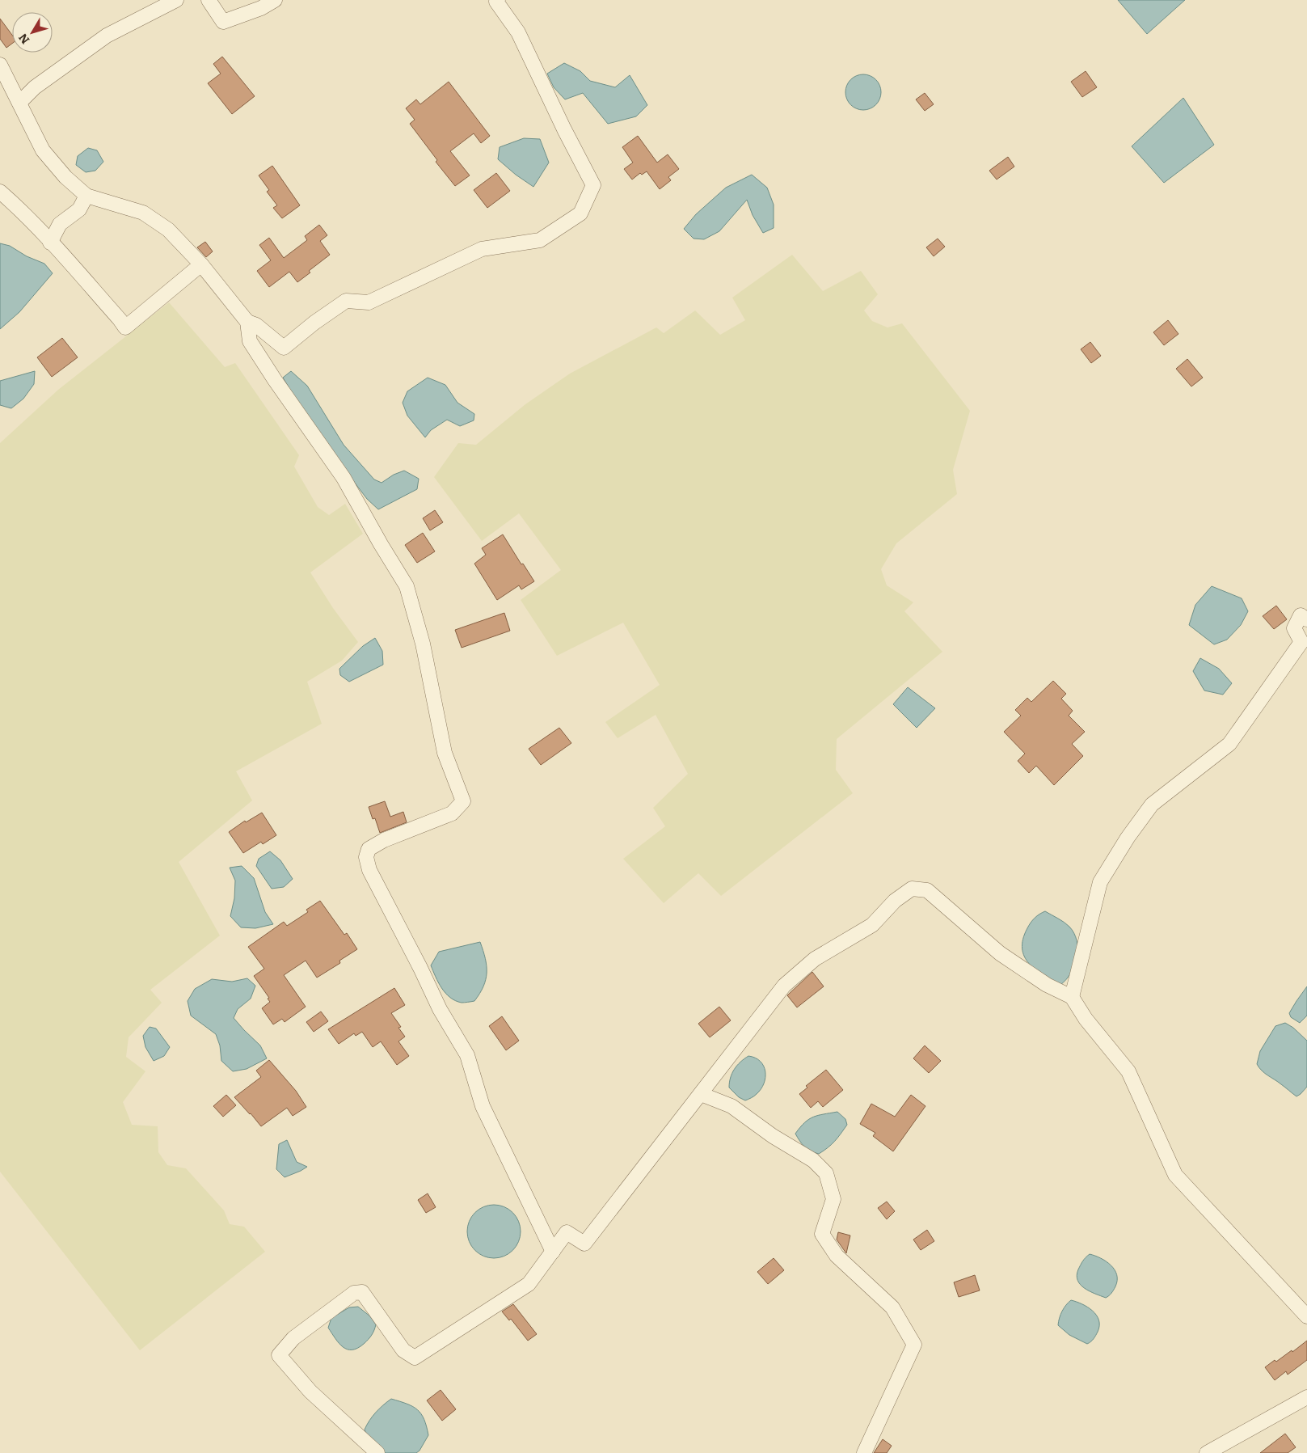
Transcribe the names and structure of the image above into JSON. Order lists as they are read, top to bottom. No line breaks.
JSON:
{"north":"bottom left"}
